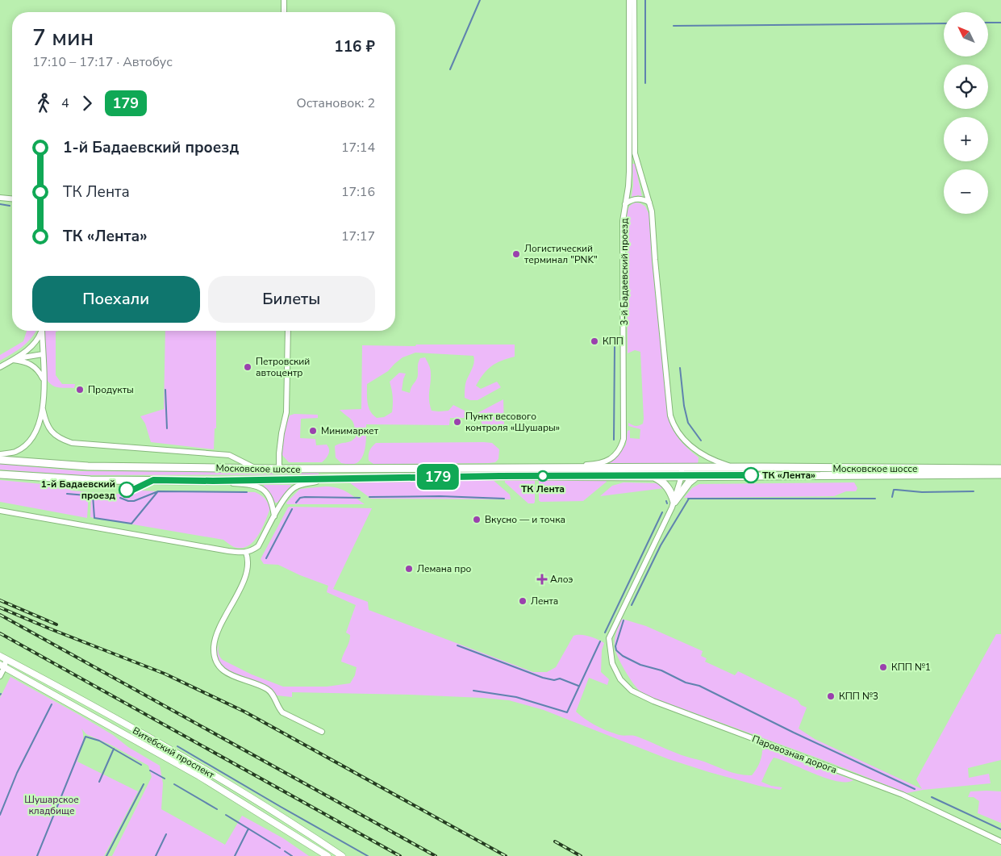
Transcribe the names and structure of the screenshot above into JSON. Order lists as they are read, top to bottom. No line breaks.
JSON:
{"streets":{"highway":["Московское шоссе"],"main road":["Витебский проспект"],"street":["3-й Бадаевский проезд","Паровозная дорога"]},"crossings":[["3-й Бадаевский проезд","Московское шоссе"]],"parks":["Шушарское кладбище"],"places":{"other":["Логистический терминал \"PNK\"","КПП","Петровский автоцентр","Продукты","Пункт весового контроля «Шушары»","Минимаркет","ТК «Лента»","ТК Лента","1-й Бадаевский проезд","Вкусно — и точка","Лемана про","Лента","КПП №1","КПП №3"],"health":["Алоэ"]},"lines":["bus line 179"],"north":"top left","page":{"on_map":"179","map_buttons":["+","−"],"heading":["7 мин","17:10 – 17:17 · Автобус","116 ₽"],"legs":["4","179","Остановок: 2"],"list":[{"name":"1-й Бадаевский проезд","value":"17:14"},{"name":"ТК Лента","value":"17:16"},{"name":"ТК «Лента»","value":"17:17"}],"buttons":["Поехали","Билеты"]}}
